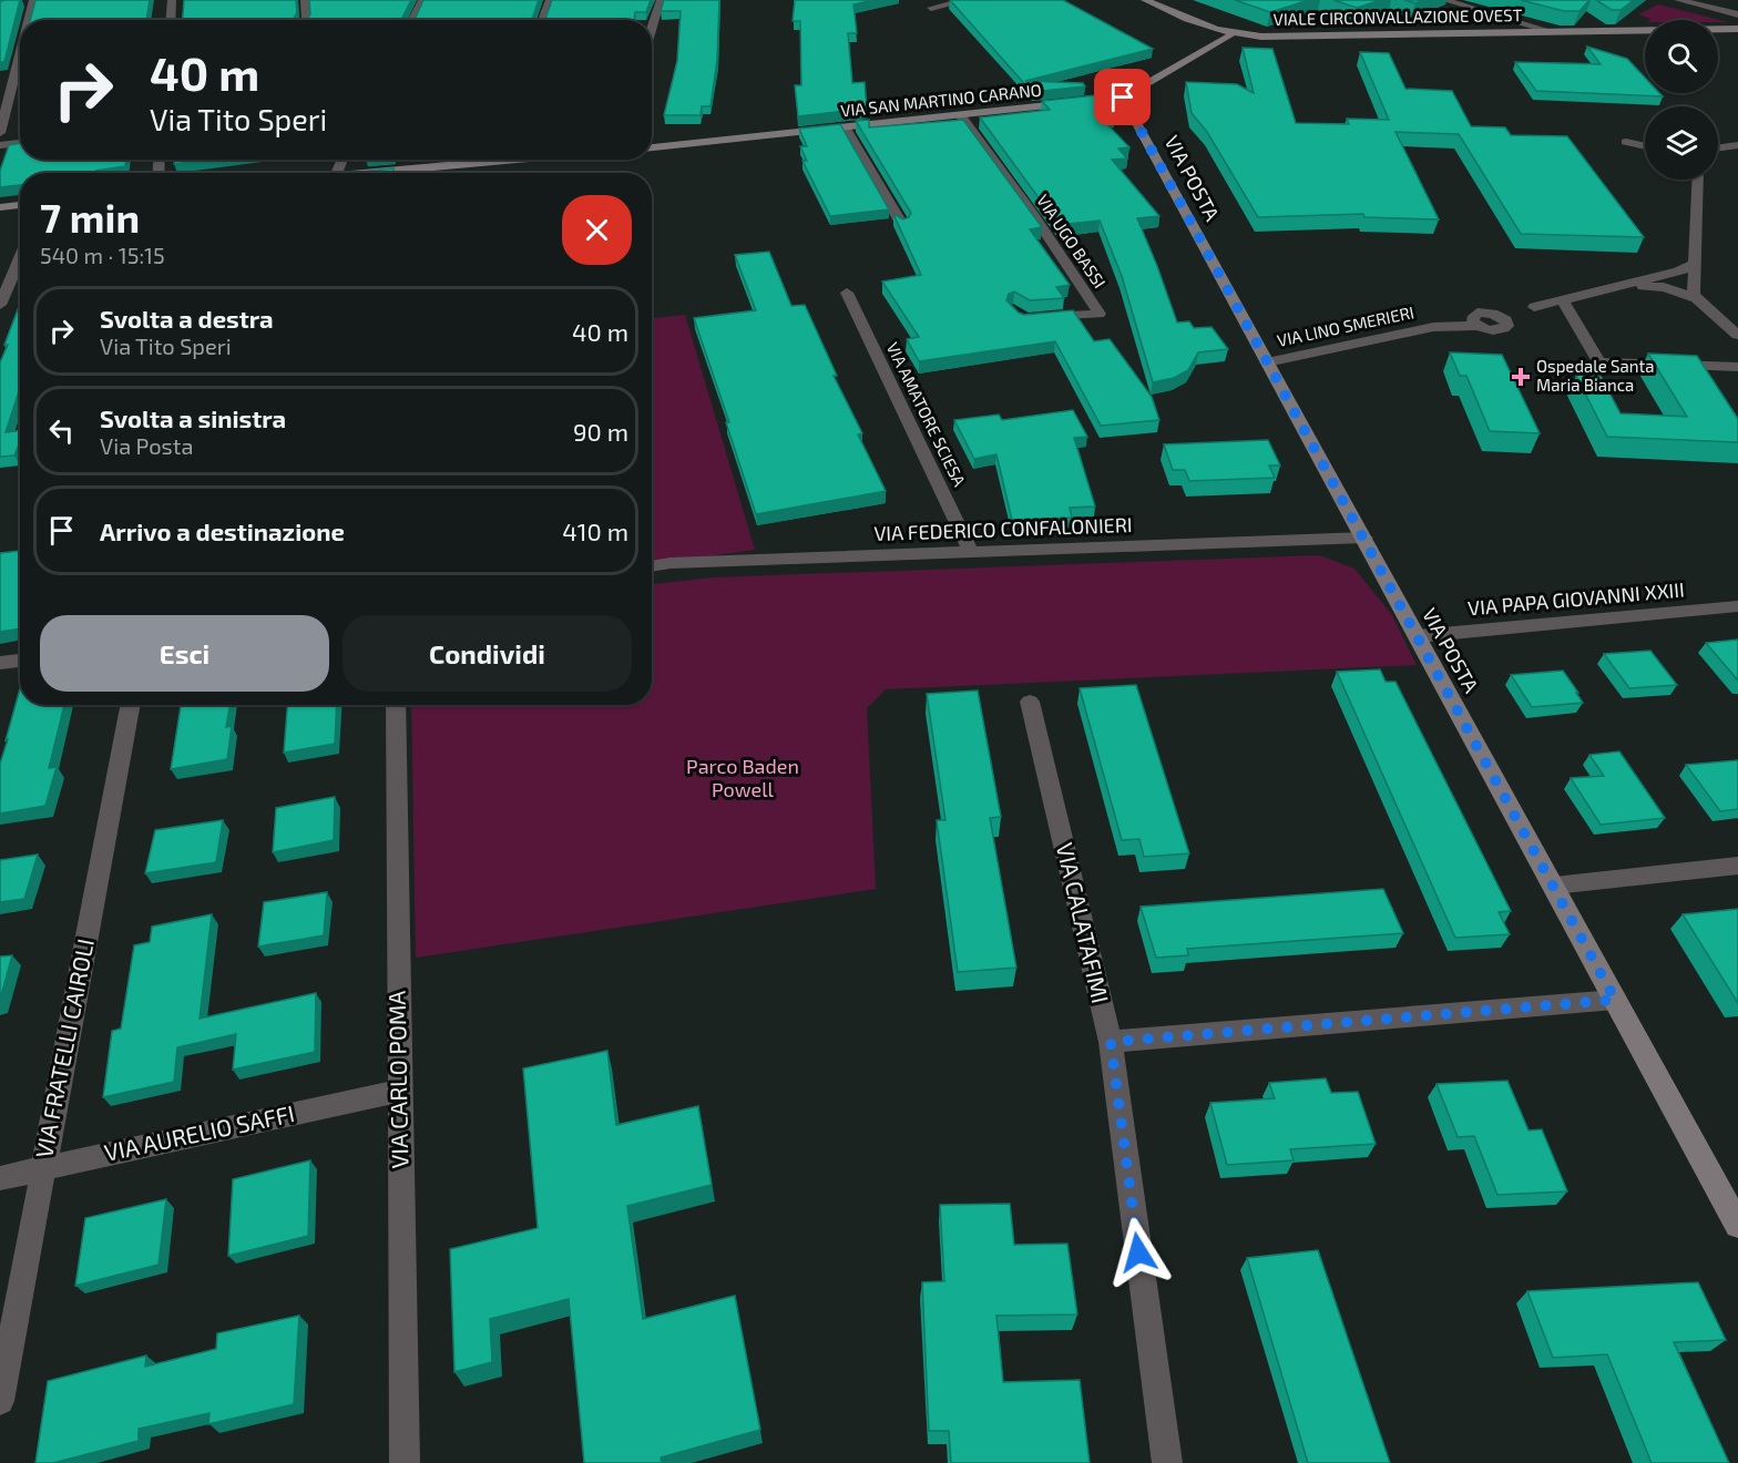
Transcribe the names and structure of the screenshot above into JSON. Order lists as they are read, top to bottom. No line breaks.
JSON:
{"streets":{"street":["VIALE CIRCONVALLAZIONE OVEST","VIA SAN MARTINO CARANO","VIA POSTA","VIA UGO BASSI","VIA LINO SMERIERI","VIA AMATORE SCIESA","VIA FEDERICO CONFALONIERI","VIA PAPA GIOVANNI XXIII","VIA CALATAFIMI","VIA FRATELLI CAIROLI","VIA CARLO POMA","VIA AURELIO SAFFI"]},"crossings":[["VIA SAN MARTINO CARANO","VIA POSTA"],["VIA SAN MARTINO CARANO","VIA UGO BASSI"],["VIA POSTA","VIA LINO SMERIERI"],["VIA POSTA","VIA FEDERICO CONFALONIERI"],["VIA POSTA","VIA PAPA GIOVANNI XXIII"],["VIA AMATORE SCIESA","VIA FEDERICO CONFALONIERI"],["VIA FRATELLI CAIROLI","VIA AURELIO SAFFI"],["VIA CARLO POMA","VIA AURELIO SAFFI"]],"parks":["Parco Baden Powell"],"places":{"health":["Ospedale Santa Maria Bianca"]},"page":{"turn":["40 m","Via Tito Speri"],"heading":["7 min","540 m · 15:15"],"list":[{"name":"Svolta a destra","note":"Via Tito Speri","value":"40 m"},{"name":"Svolta a sinistra","note":"Via Posta","value":"90 m"},{"name":"Arrivo a destinazione","value":"410 m"}],"buttons":["Esci","Condividi"]}}
